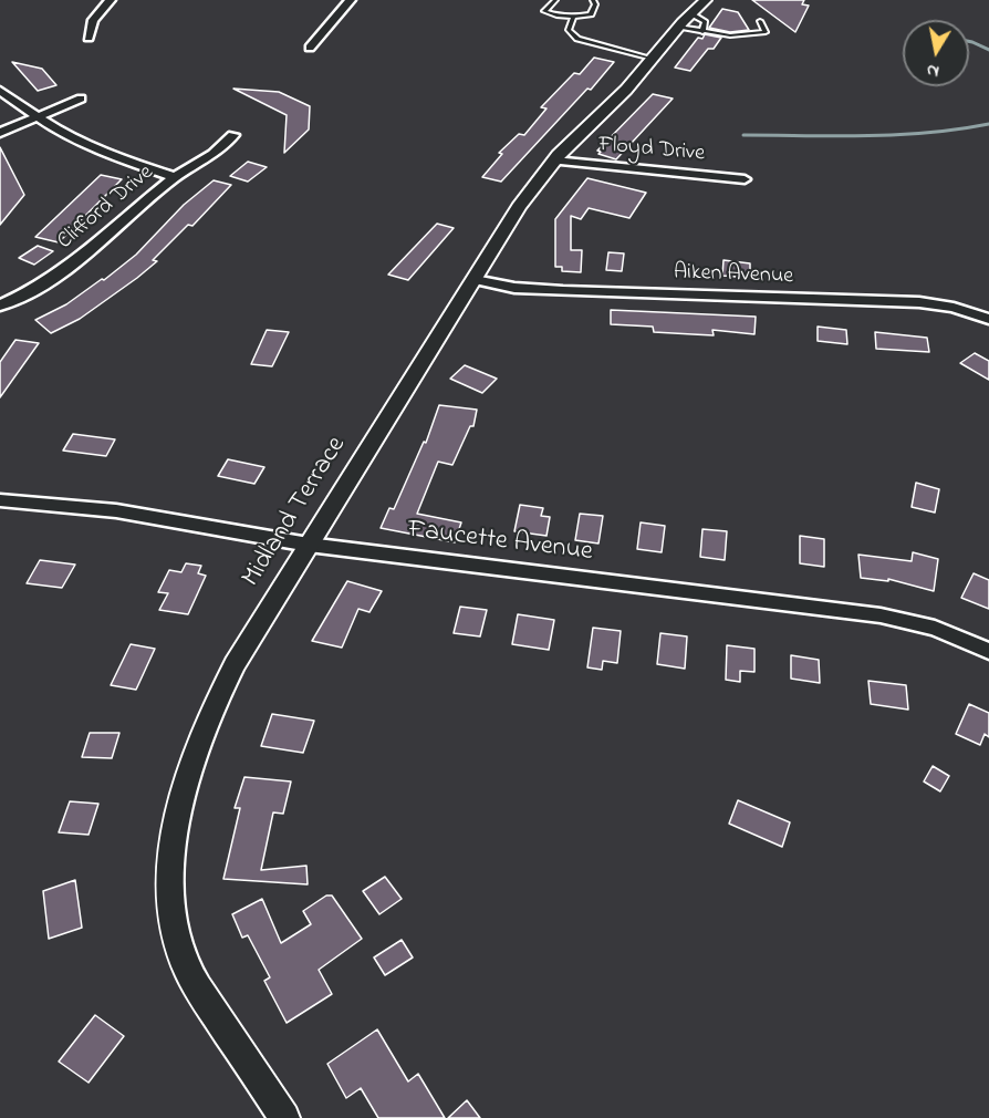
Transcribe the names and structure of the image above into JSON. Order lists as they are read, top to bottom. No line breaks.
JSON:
{"streets":{"street":["Floyd Drive","Clifford Drive","Aiken Avenue","Midland Terrace","Faucette Avenue"]},"crossings":[["Floyd Drive","Midland Terrace"],["Aiken Avenue","Midland Terrace"],["Midland Terrace","Faucette Avenue"]],"north":"bottom"}
